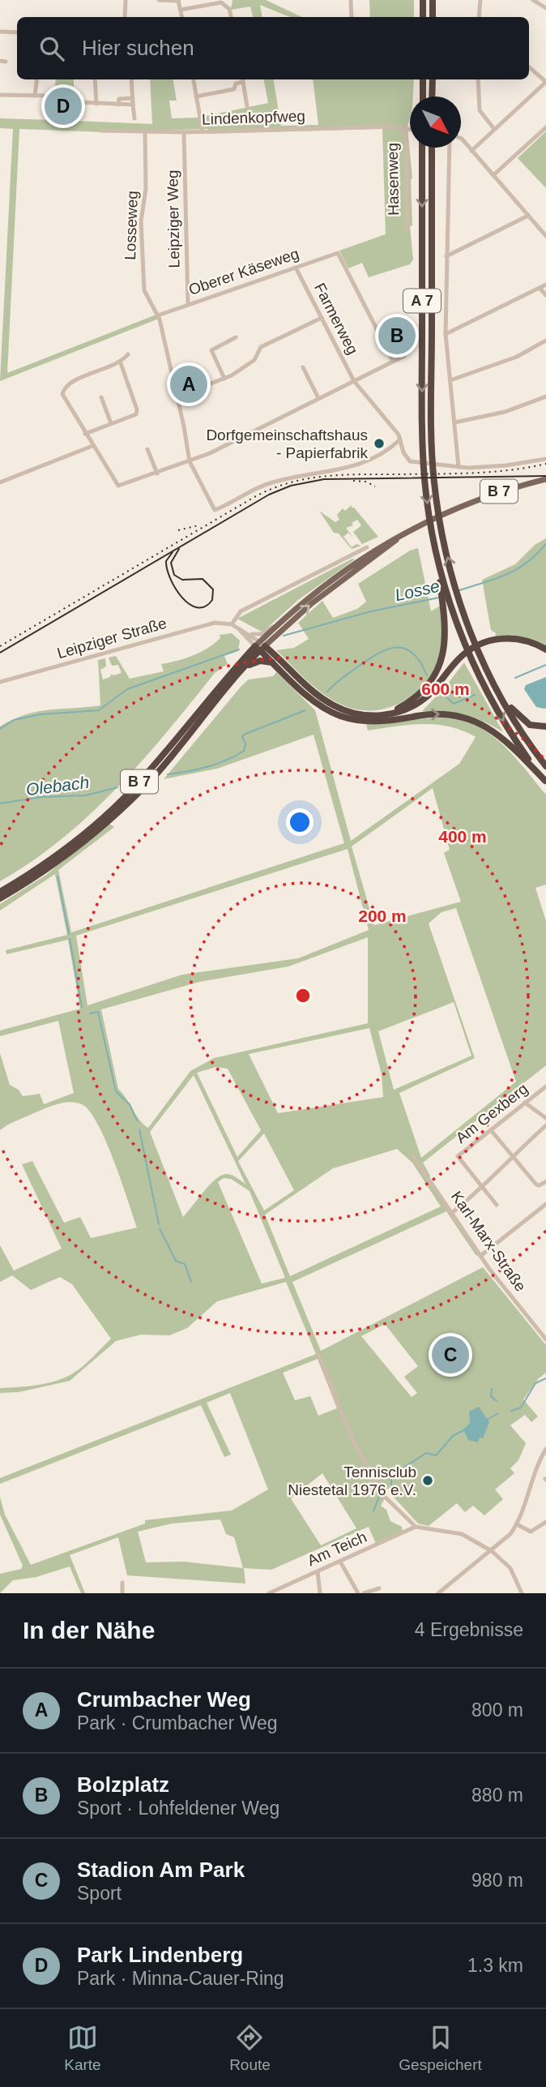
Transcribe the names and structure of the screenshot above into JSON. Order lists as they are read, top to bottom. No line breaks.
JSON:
{"streets":{"highway":["A 7","B 7"],"street":["Lindenkopfweg","Hasenweg","Leipziger Weg","Losseweg","Oberer Käseweg","Farmerweg","Leipziger Straße","Am Gexberg","Karl-Marx-Straße","Am Teich"]},"crossings":[["Lindenkopfweg","Hasenweg"],["Lindenkopfweg","Leipziger Weg"],["Lindenkopfweg","Losseweg"],["Leipziger Weg","Oberer Käseweg"],["Losseweg","Oberer Käseweg"],["Losseweg","Farmerweg"],["Oberer Käseweg","Farmerweg"]],"water":["Losse","Olebach"],"places":["Dorfgemeinschaftshaus - Papierfabrik","Tennisclub Niestetal 1976 e.V."],"north":"bottom right","page":{"search":"Hier suchen","pins":["D","B","A","C"],"heading":["In der Nähe","4 Ergebnisse"],"list":[{"mark":"A","name":"Crumbacher Weg","note":"Park · Crumbacher Weg","value":"800 m"},{"mark":"B","name":"Bolzplatz","note":"Sport · Lohfeldener Weg","value":"880 m"},{"mark":"C","name":"Stadion Am Park","note":"Sport","value":"980 m"},{"mark":"D","name":"Park Lindenberg","note":"Park · Minna-Cauer-Ring","value":"1.3 km"}],"nav":["Karte","Route","Gespeichert"]},"rings":["600 m","400 m","200 m"]}
